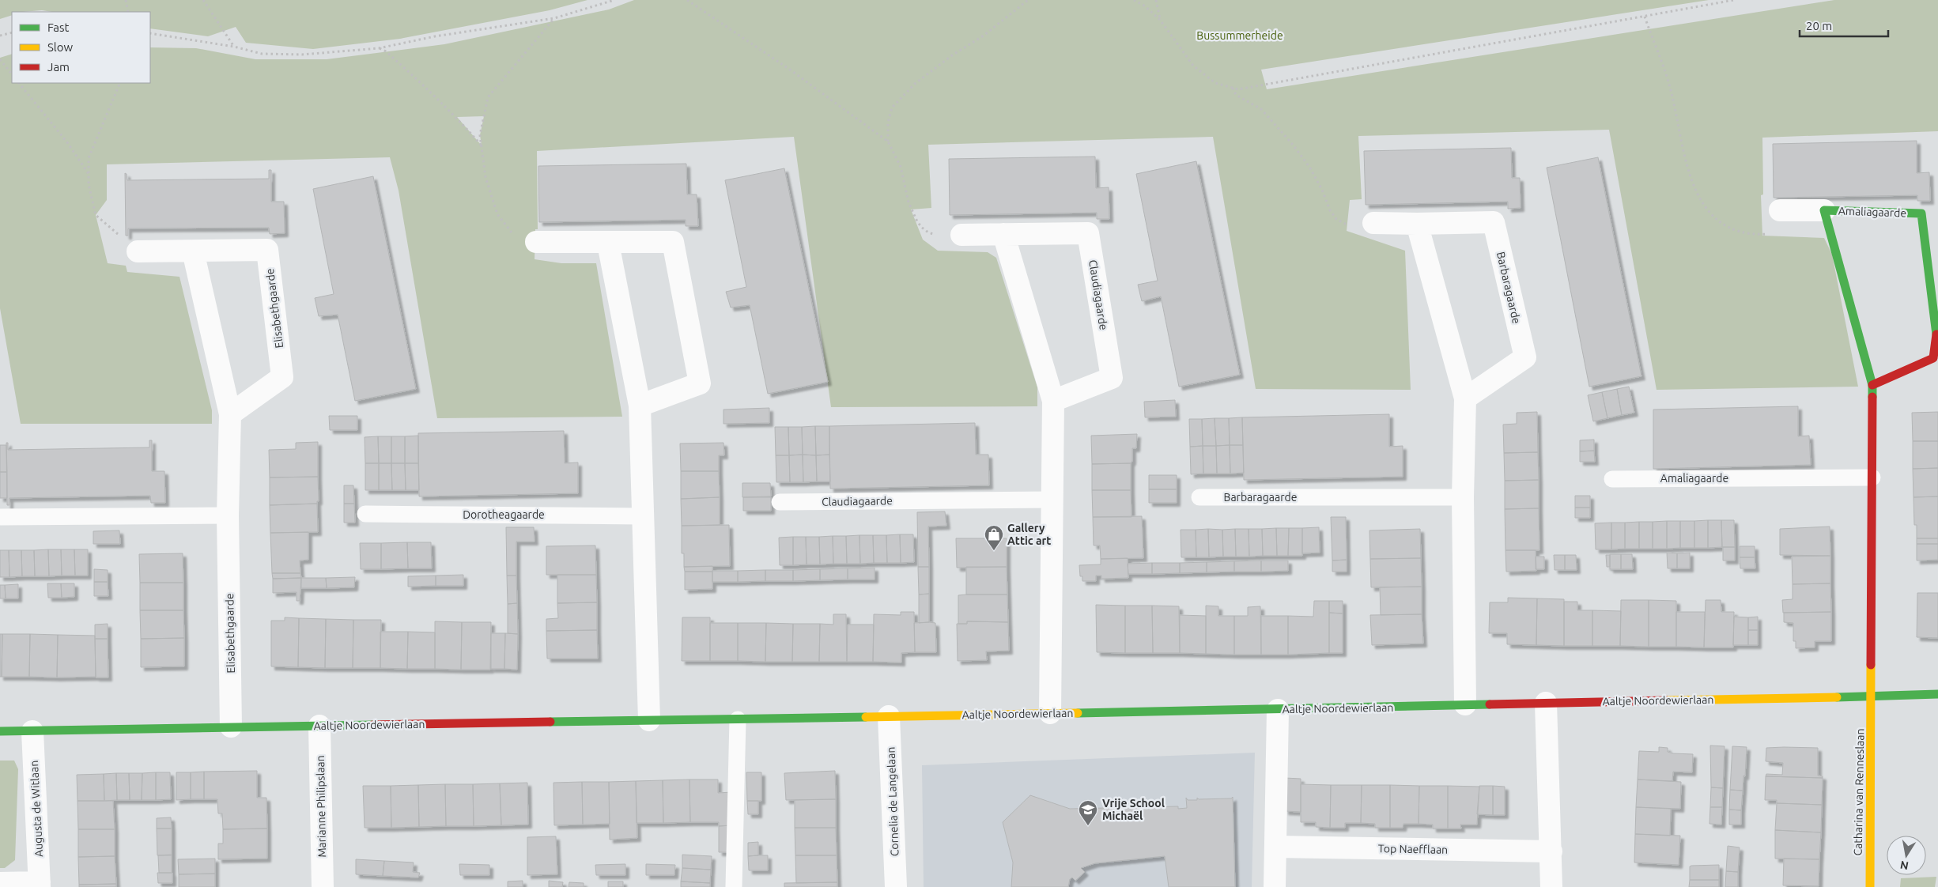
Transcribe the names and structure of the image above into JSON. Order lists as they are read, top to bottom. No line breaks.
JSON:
{"streets":{"street":["Amaliagaarde","Barbaragaarde","Claudiagaarde","Elisabethgaarde","Aaltje Noordewierlaan","Catharina van Renneslaan","Cornelia de Langelaan","Marianne Philipslaan","Augusta de Witlaan","Top Naefflaan"],"lane":["Dorotheagaarde"]},"crossings":[["Amaliagaarde","Aaltje Noordewierlaan"],["Amaliagaarde","Catharina van Renneslaan"],["Elisabethgaarde","Aaltje Noordewierlaan"],["Aaltje Noordewierlaan","Catharina van Renneslaan"],["Aaltje Noordewierlaan","Cornelia de Langelaan"],["Aaltje Noordewierlaan","Marianne Philipslaan"],["Aaltje Noordewierlaan","Augusta de Witlaan"]],"parks":["Bussummerheide"],"places":{"shop":["Gallery Attic art"],"school or university":["Vrije School Michaël"]},"legend":["Fast","Slow","Jam"],"scale_bar":"20 m","north":"bottom"}
